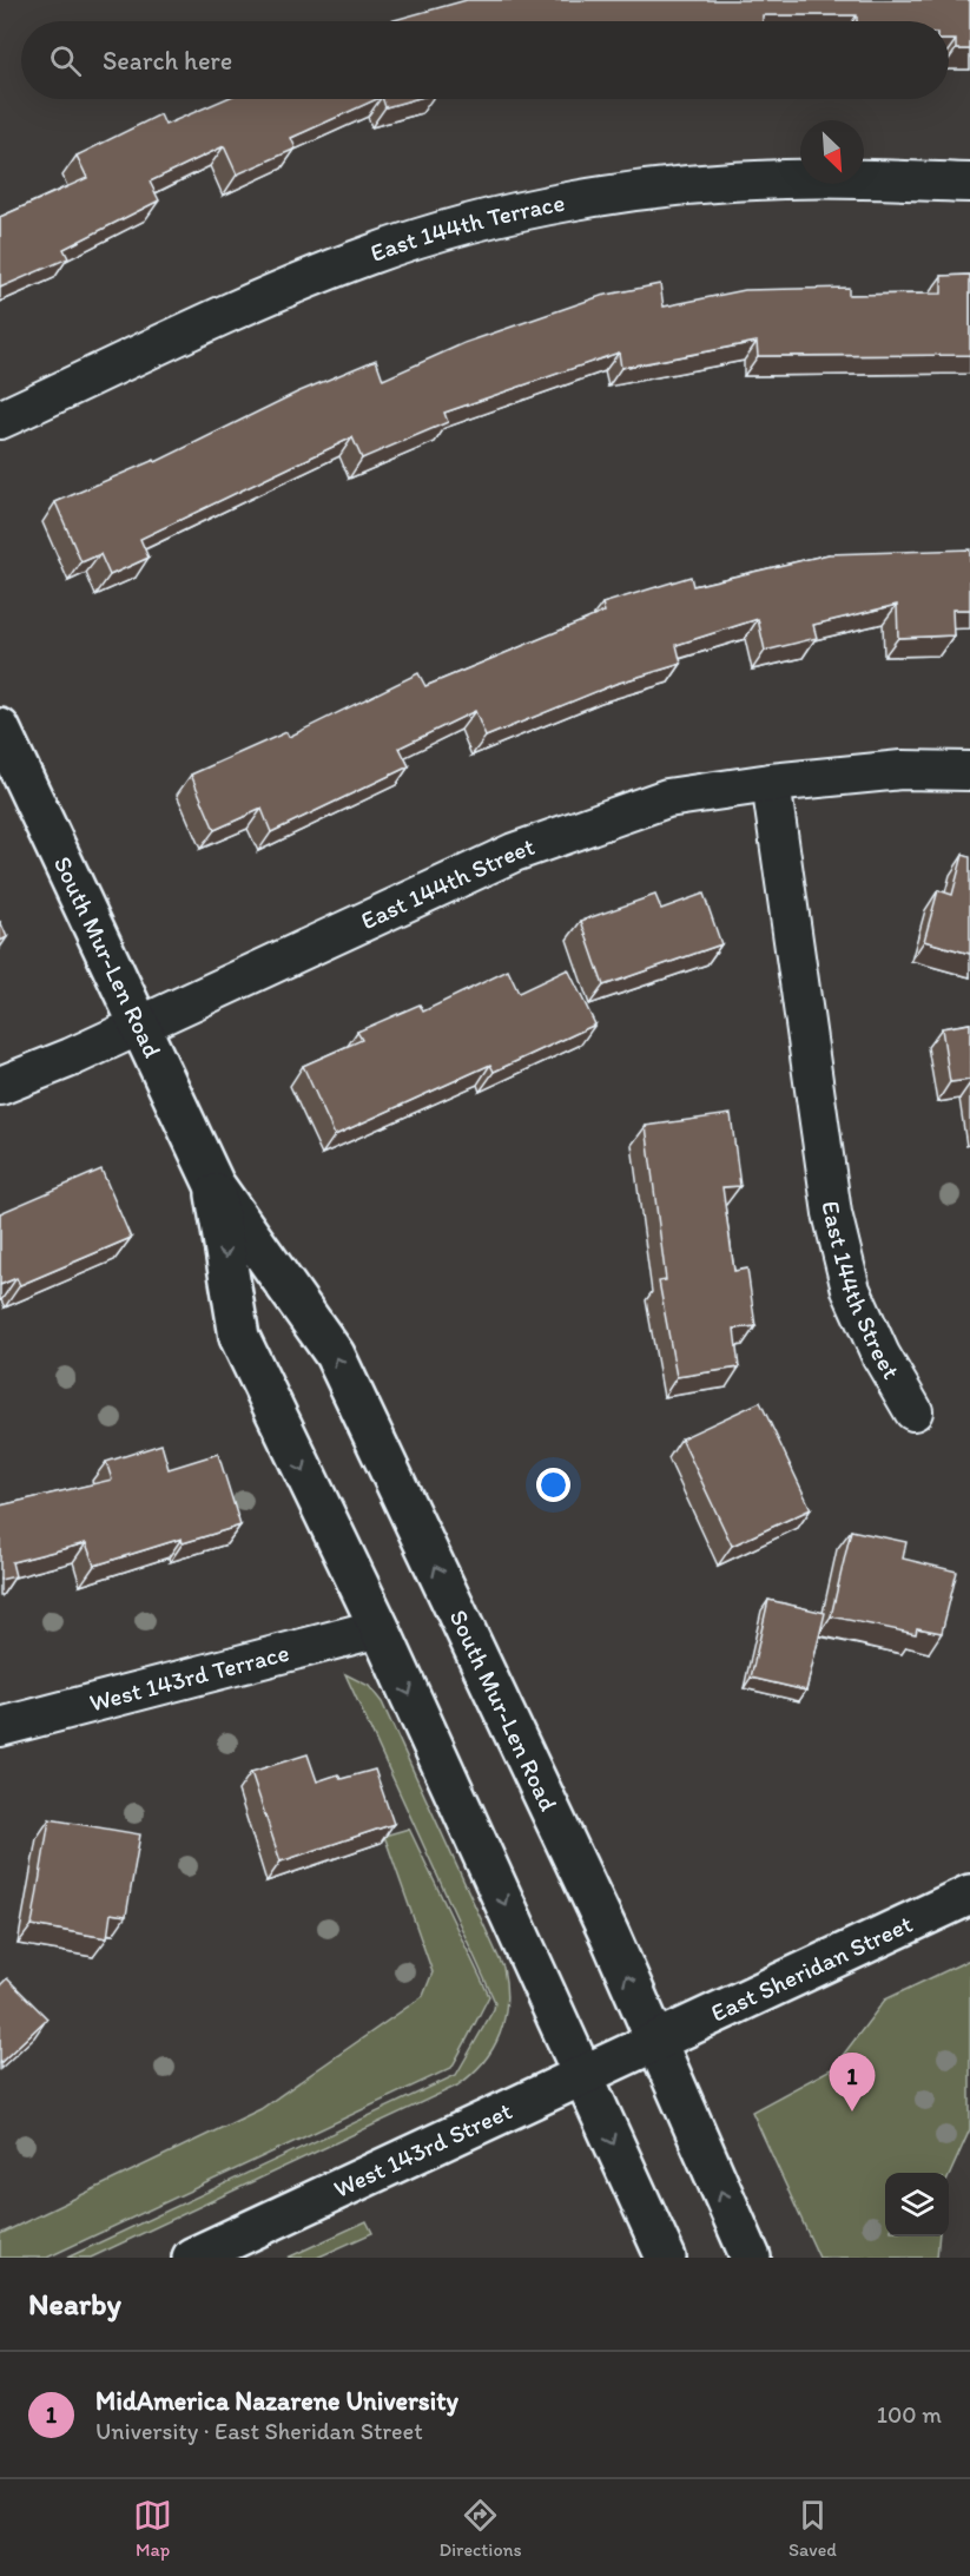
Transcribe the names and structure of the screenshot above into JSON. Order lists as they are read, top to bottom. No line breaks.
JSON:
{"streets":{"main road":["South Mur-Len Road","East Sheridan Street","West 143rd Street"],"street":["East 144th Terrace","East 144th Street","West 143rd Terrace"]},"crossings":[["East 144th Street","South Mur-Len Road"],["South Mur-Len Road","West 143rd Terrace"],["South Mur-Len Road","East Sheridan Street"],["South Mur-Len Road","West 143rd Street"],["East Sheridan Street","West 143rd Street"]],"north":"bottom right","page":{"search":"Search here","pins":"1","heading":"Nearby","list":[{"mark":"1","name":"MidAmerica Nazarene University","note":"University · East Sheridan Street","value":"100 m"}],"nav":["Map","Directions","Saved"]}}
